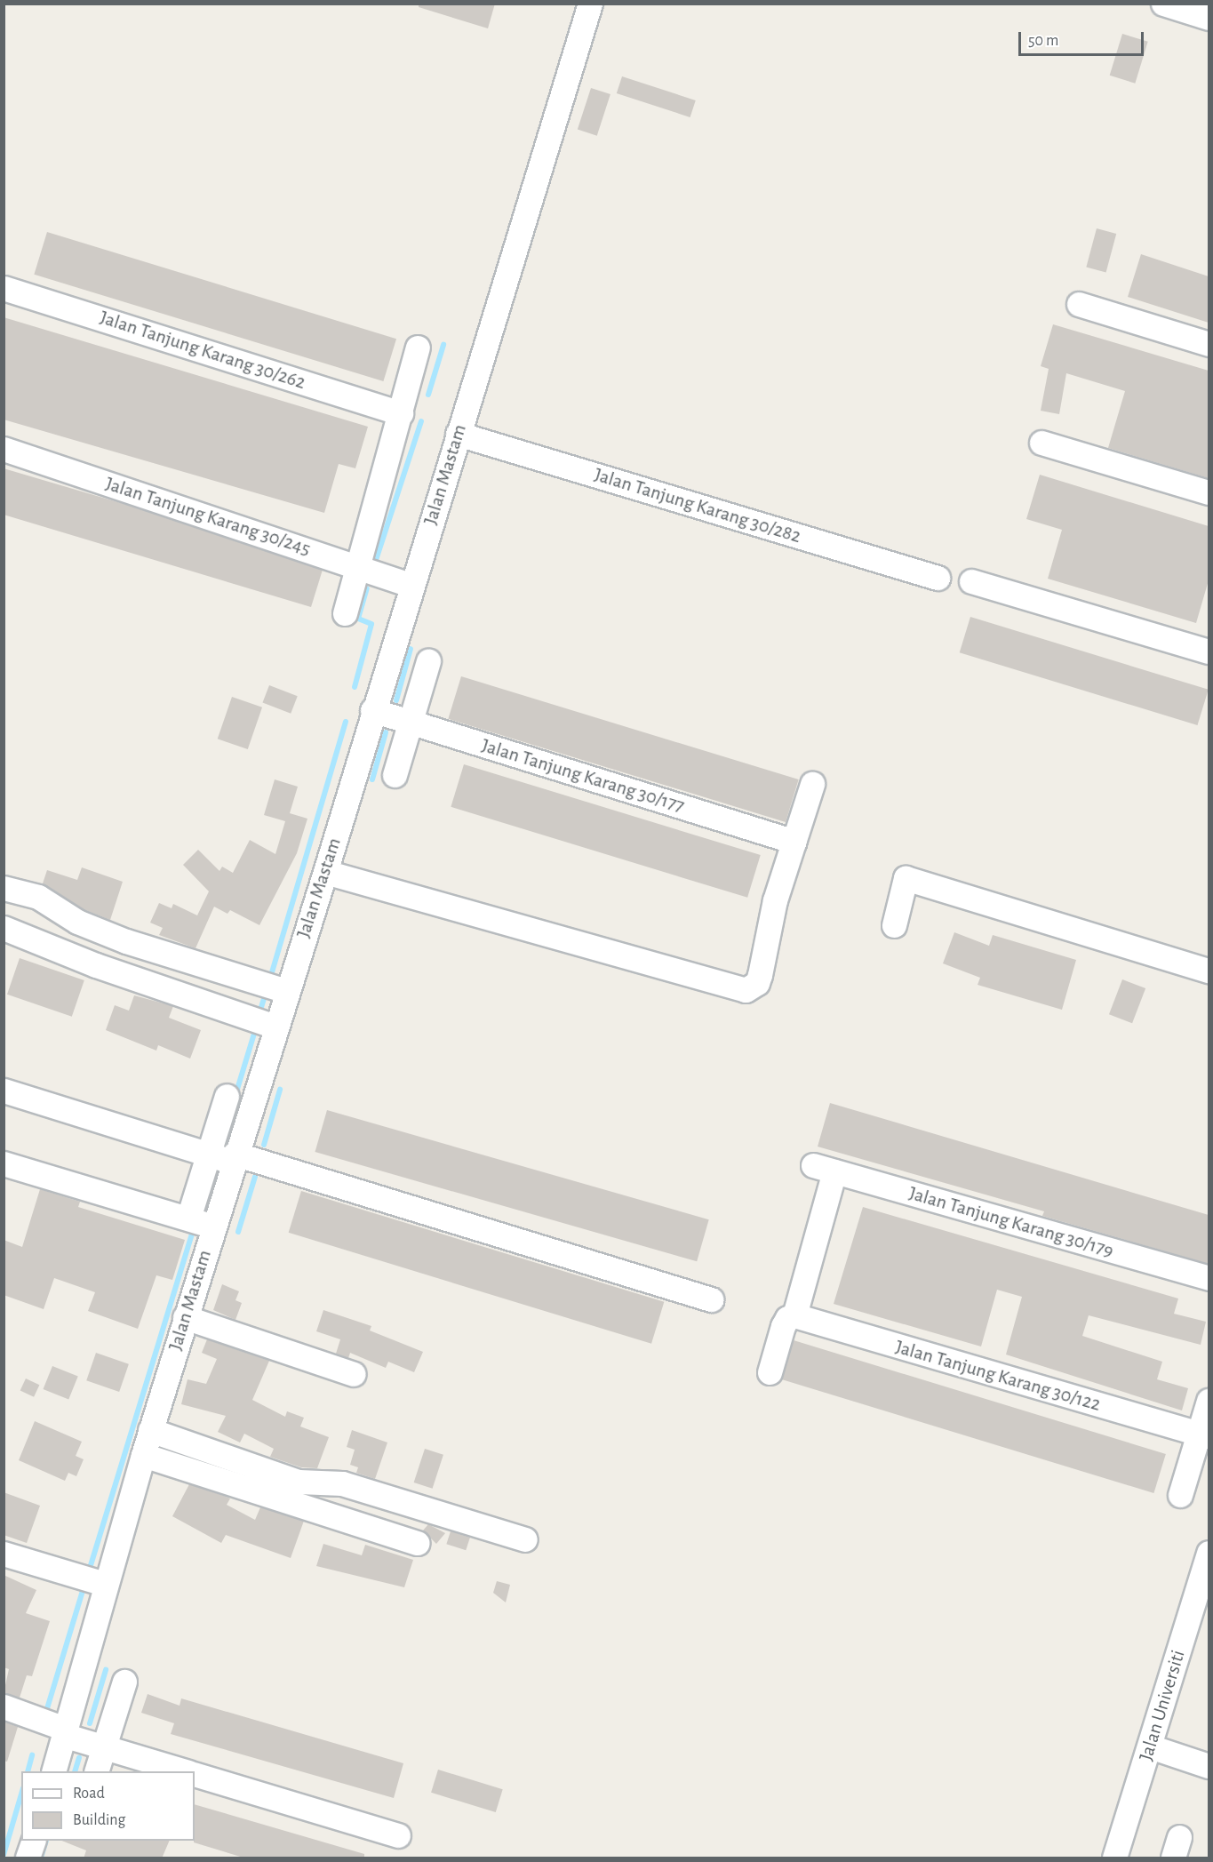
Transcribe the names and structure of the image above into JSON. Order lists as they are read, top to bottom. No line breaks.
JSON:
{"streets":{"street":["Jalan Tanjung Karang 30/262","Jalan Mastam","Jalan Tanjung Karang 30/282","Jalan Tanjung Karang 30/245","Jalan Tanjung Karang 30/177","Jalan Tanjung Karang 30/179","Jalan Tanjung Karang 30/122","Jalan Universiti"]},"crossings":[["Jalan Mastam","Jalan Tanjung Karang 30/282"],["Jalan Mastam","Jalan Tanjung Karang 30/245"],["Jalan Mastam","Jalan Tanjung Karang 30/177"],["Jalan Tanjung Karang 30/179","Jalan Tanjung Karang 30/122"]],"legend":["Road","Building"],"scale_bar":"50 m"}
